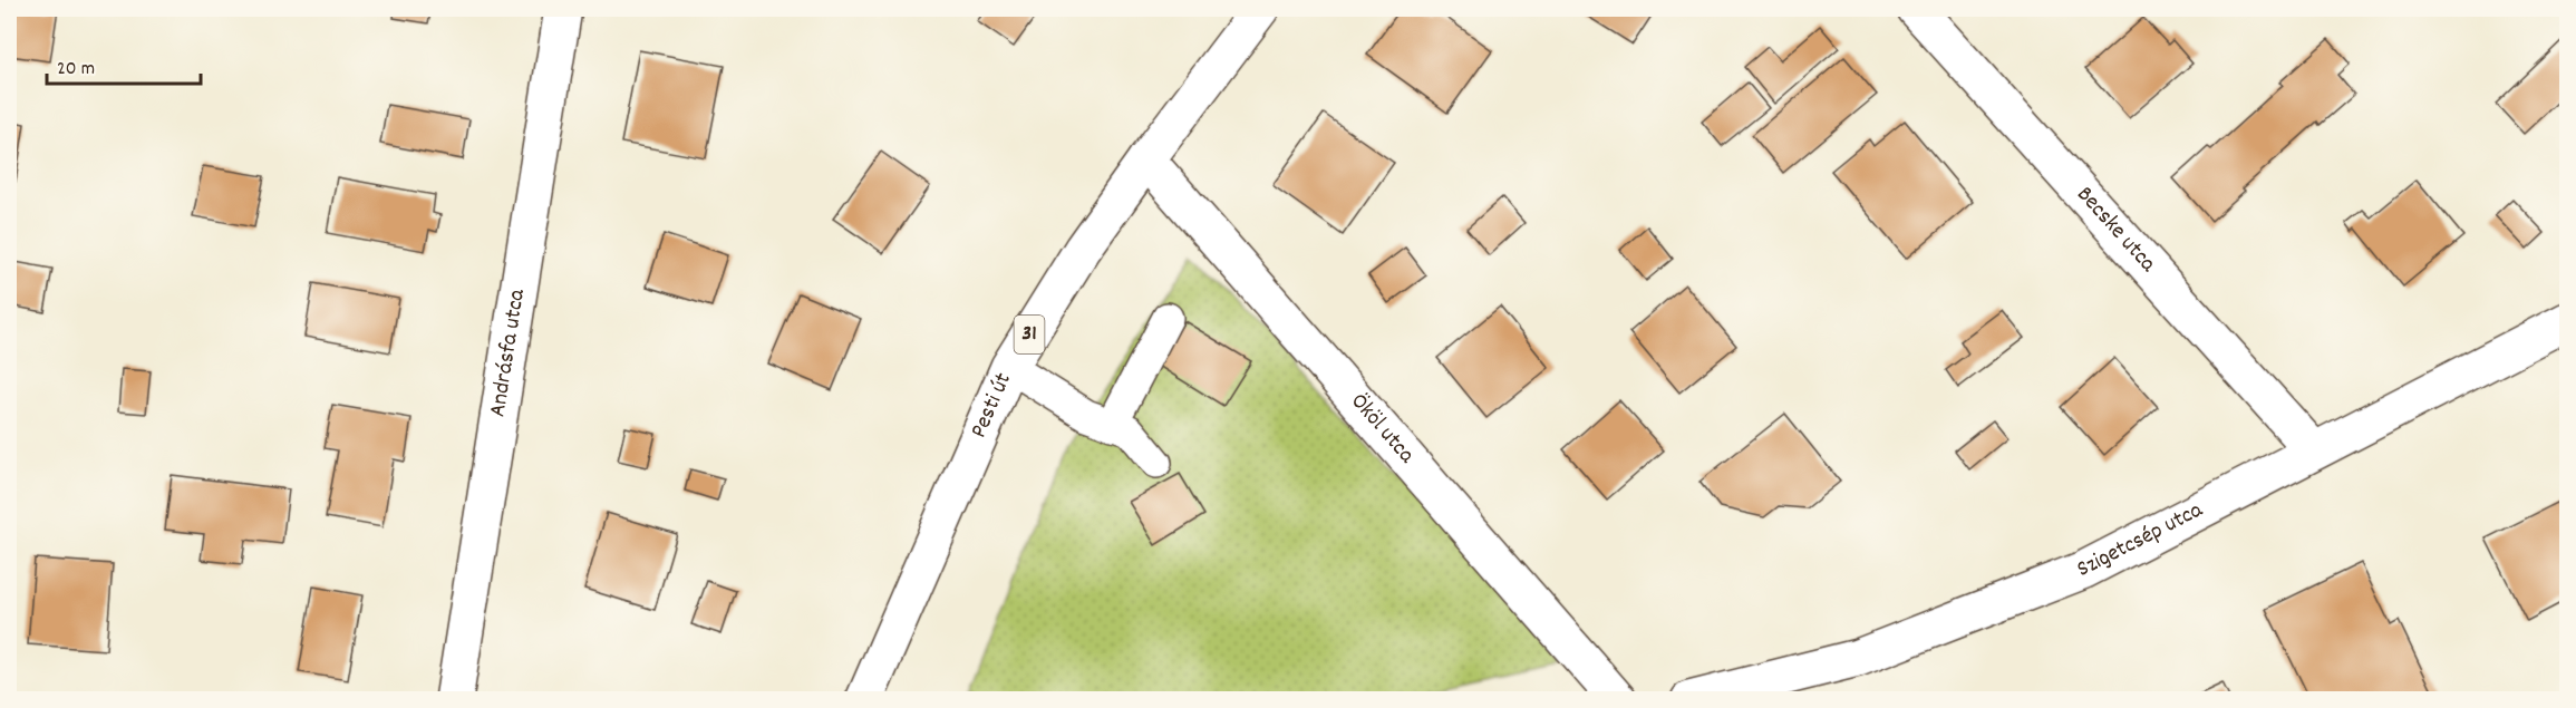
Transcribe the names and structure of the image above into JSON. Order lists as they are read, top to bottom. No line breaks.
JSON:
{"streets":{"street":["Becske utca","31","Andrásfa utca","Pesti út","Ököl utca","Szigetcsép utca"]},"crossings":[["Becske utca","Szigetcsép utca"],["Pesti út","Ököl utca"]],"scale_bar":"20 m"}
